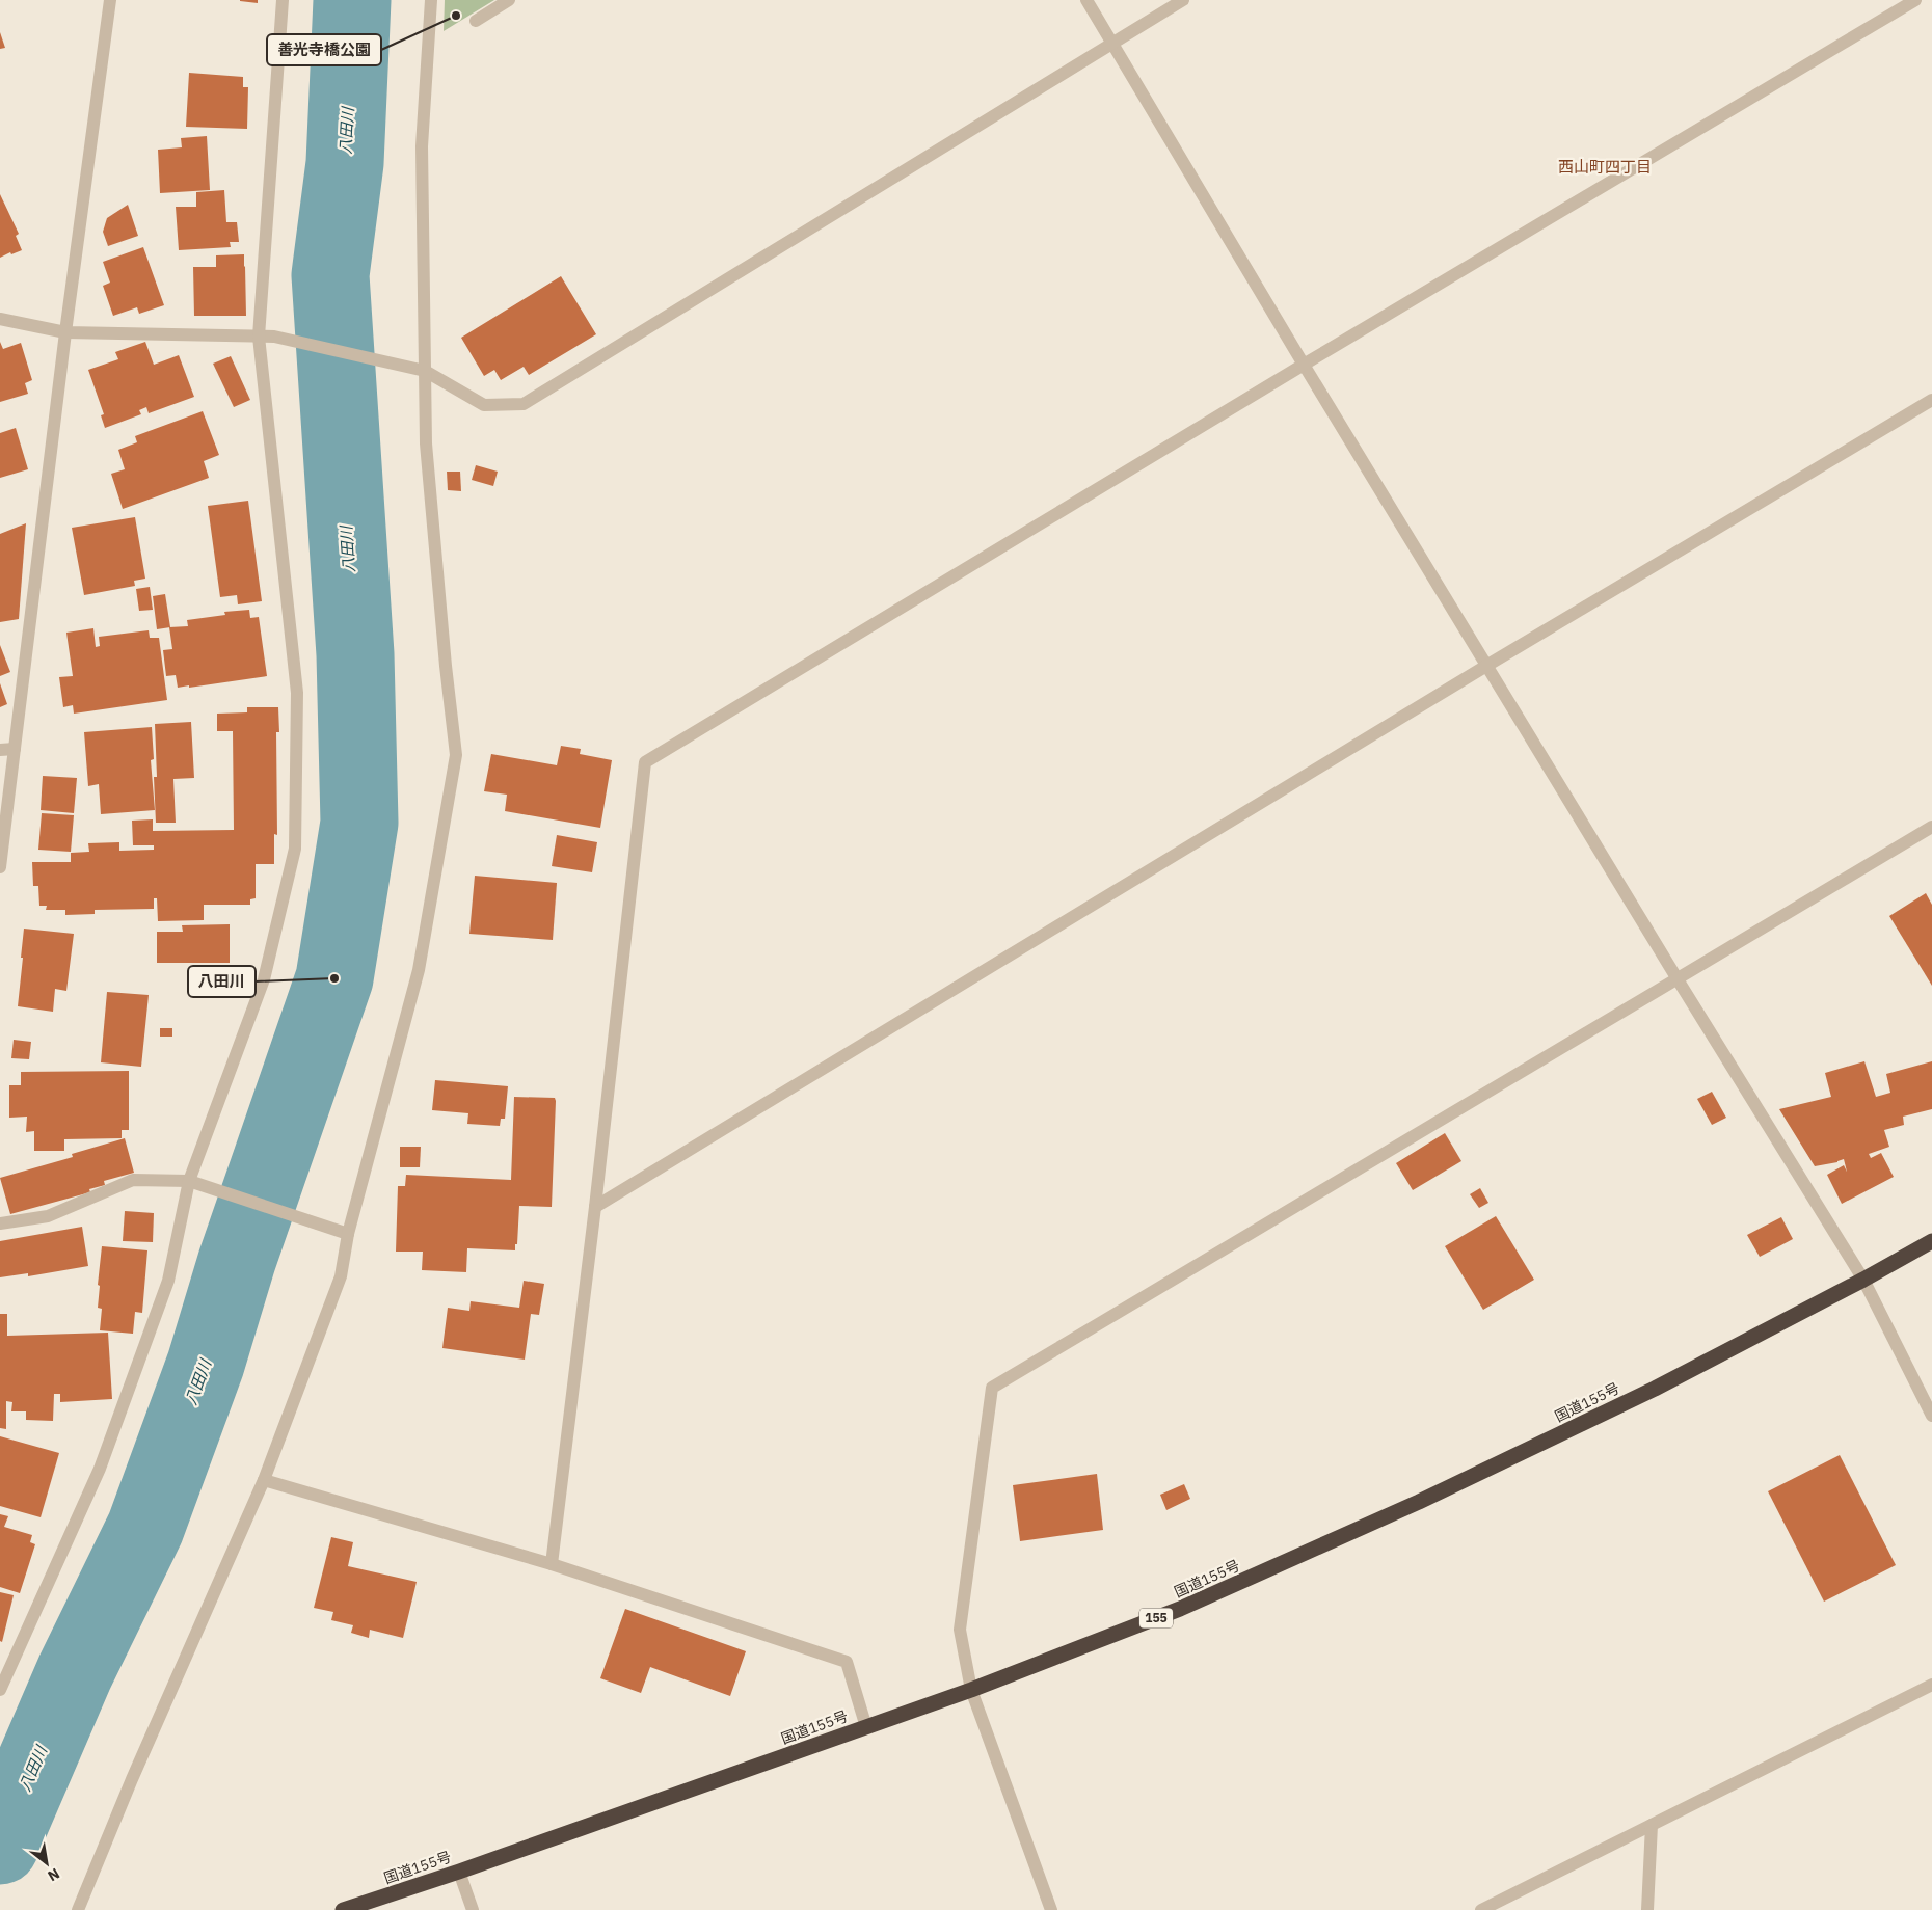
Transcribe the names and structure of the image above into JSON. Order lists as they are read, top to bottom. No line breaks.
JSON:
{"streets":{"highway":["国道155号","155"]},"districts":["西山町四丁目"],"water":["八田川"],"places":["善光寺橋公園","八田川"],"north":"bottom right"}
